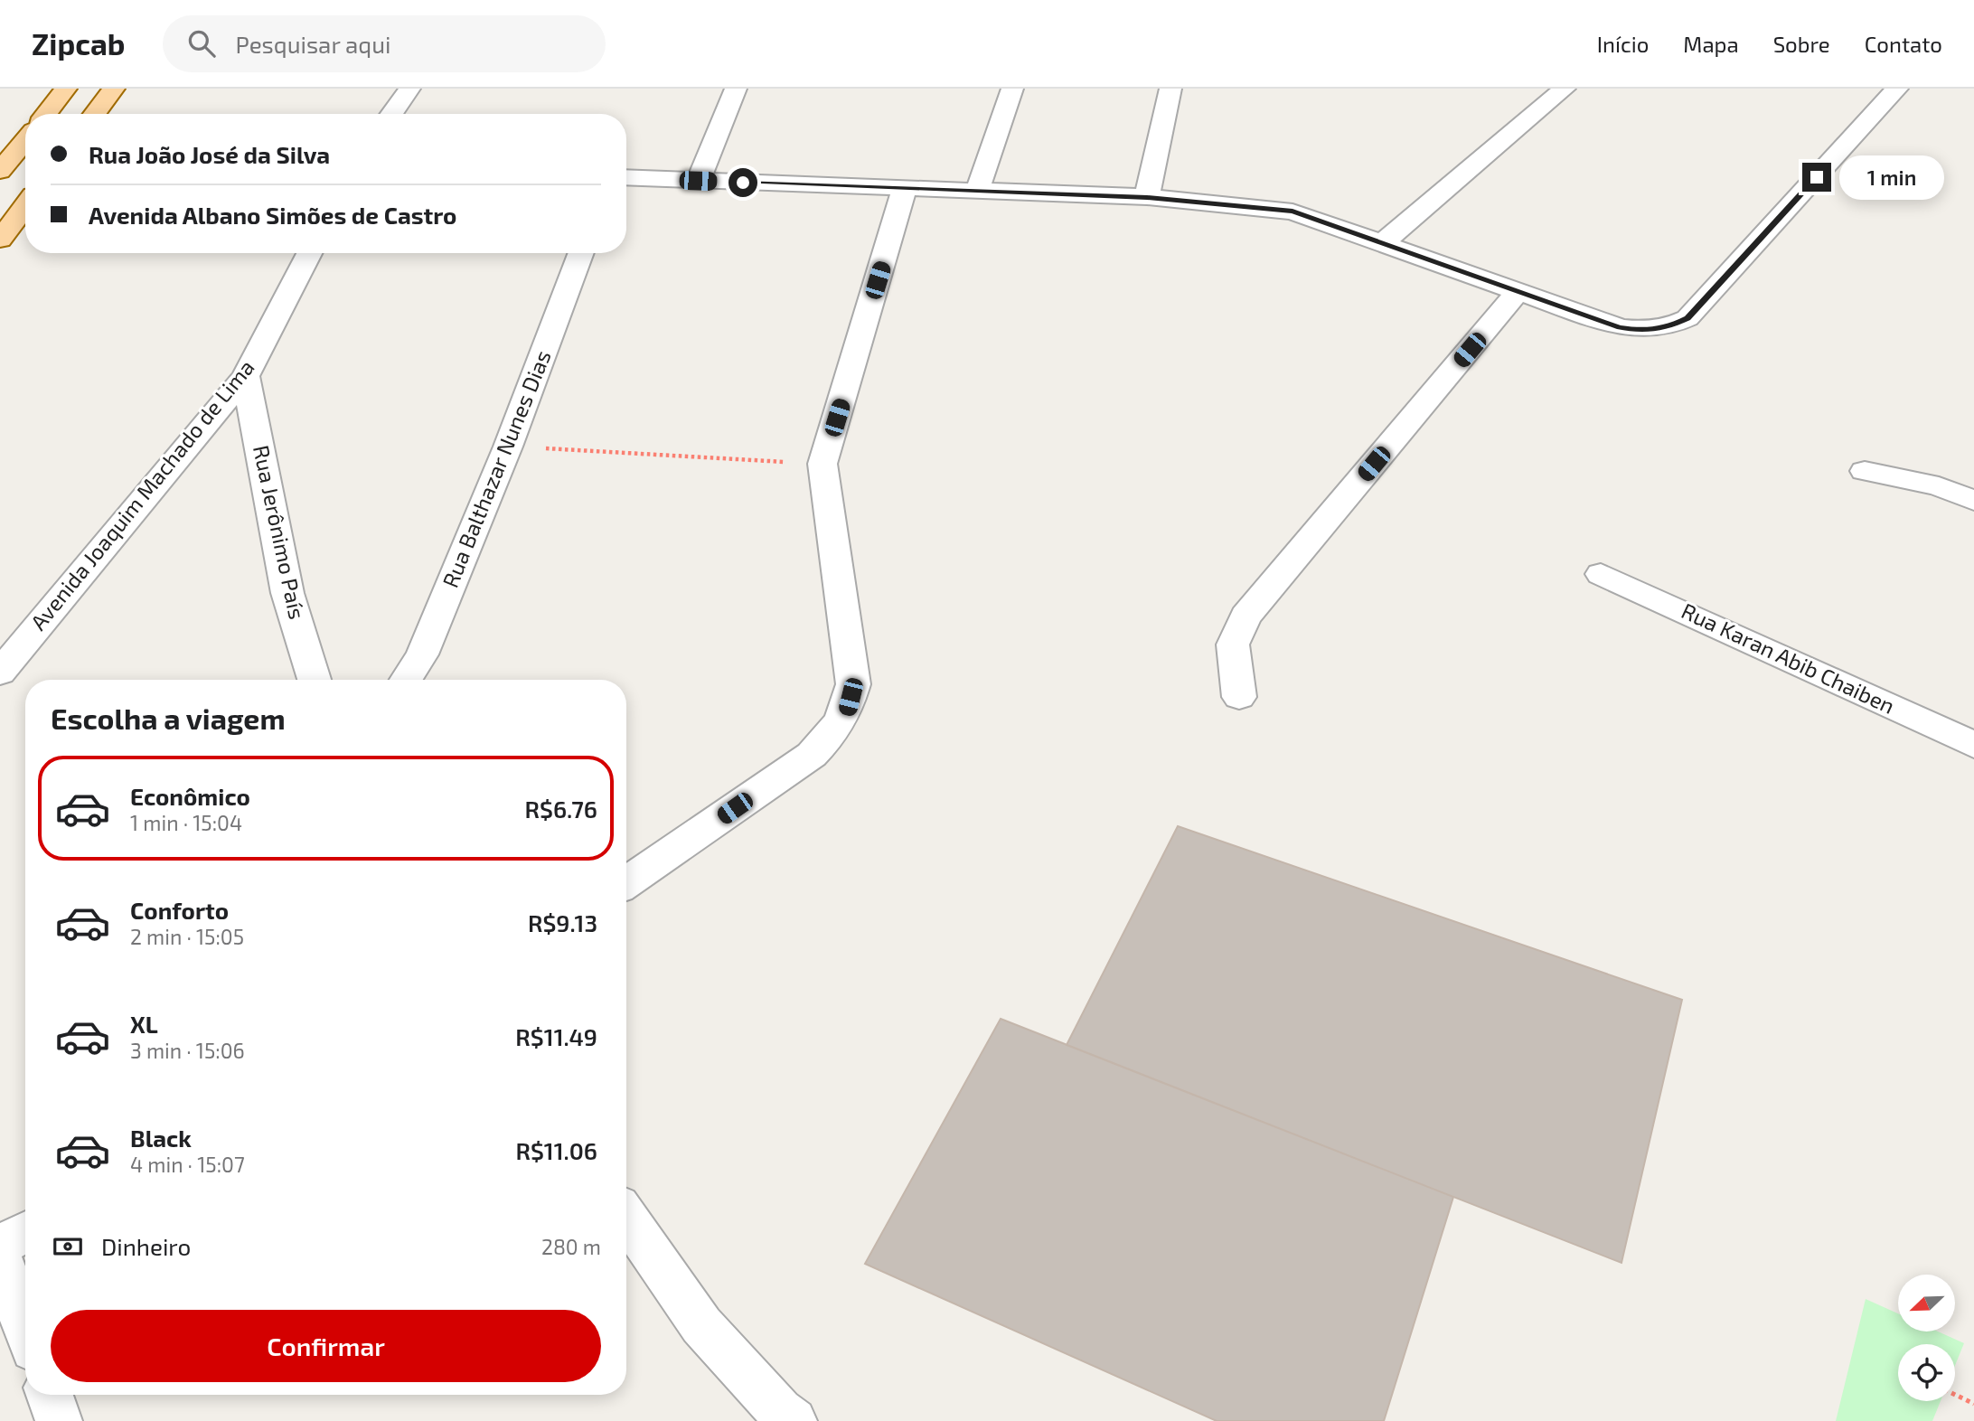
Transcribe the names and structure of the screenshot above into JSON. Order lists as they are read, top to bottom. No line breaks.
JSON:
{"streets":{"street":["Rua Balthazar Nunes Dias","Avenida Joaquim Machado de Lima","Rua Jerônimo País","Rua Karan Abib Chaiben"]},"crossings":[["Avenida Joaquim Machado de Lima","Rua Jerônimo País"]],"north":"bottom left","page":{"header":"Zipcab","search":"Pesquisar aqui","nav":["Início","Mapa","Sobre","Contato"],"banner":["Rua João José da Silva","Avenida Albano Simões de Castro"],"bubble":"1 min","heading":"Escolha a viagem","list":[{"name":"Econômico","note":"1 min · 15:04","value":"R$6.76"},{"name":"Conforto","note":"2 min · 15:05","value":"R$9.13"},{"name":"XL","note":"3 min · 15:06","value":"R$11.49"},{"name":"Black","note":"4 min · 15:07","value":"R$11.06"}],"pay":["Dinheiro","280 m"],"buttons":"Confirmar"}}
